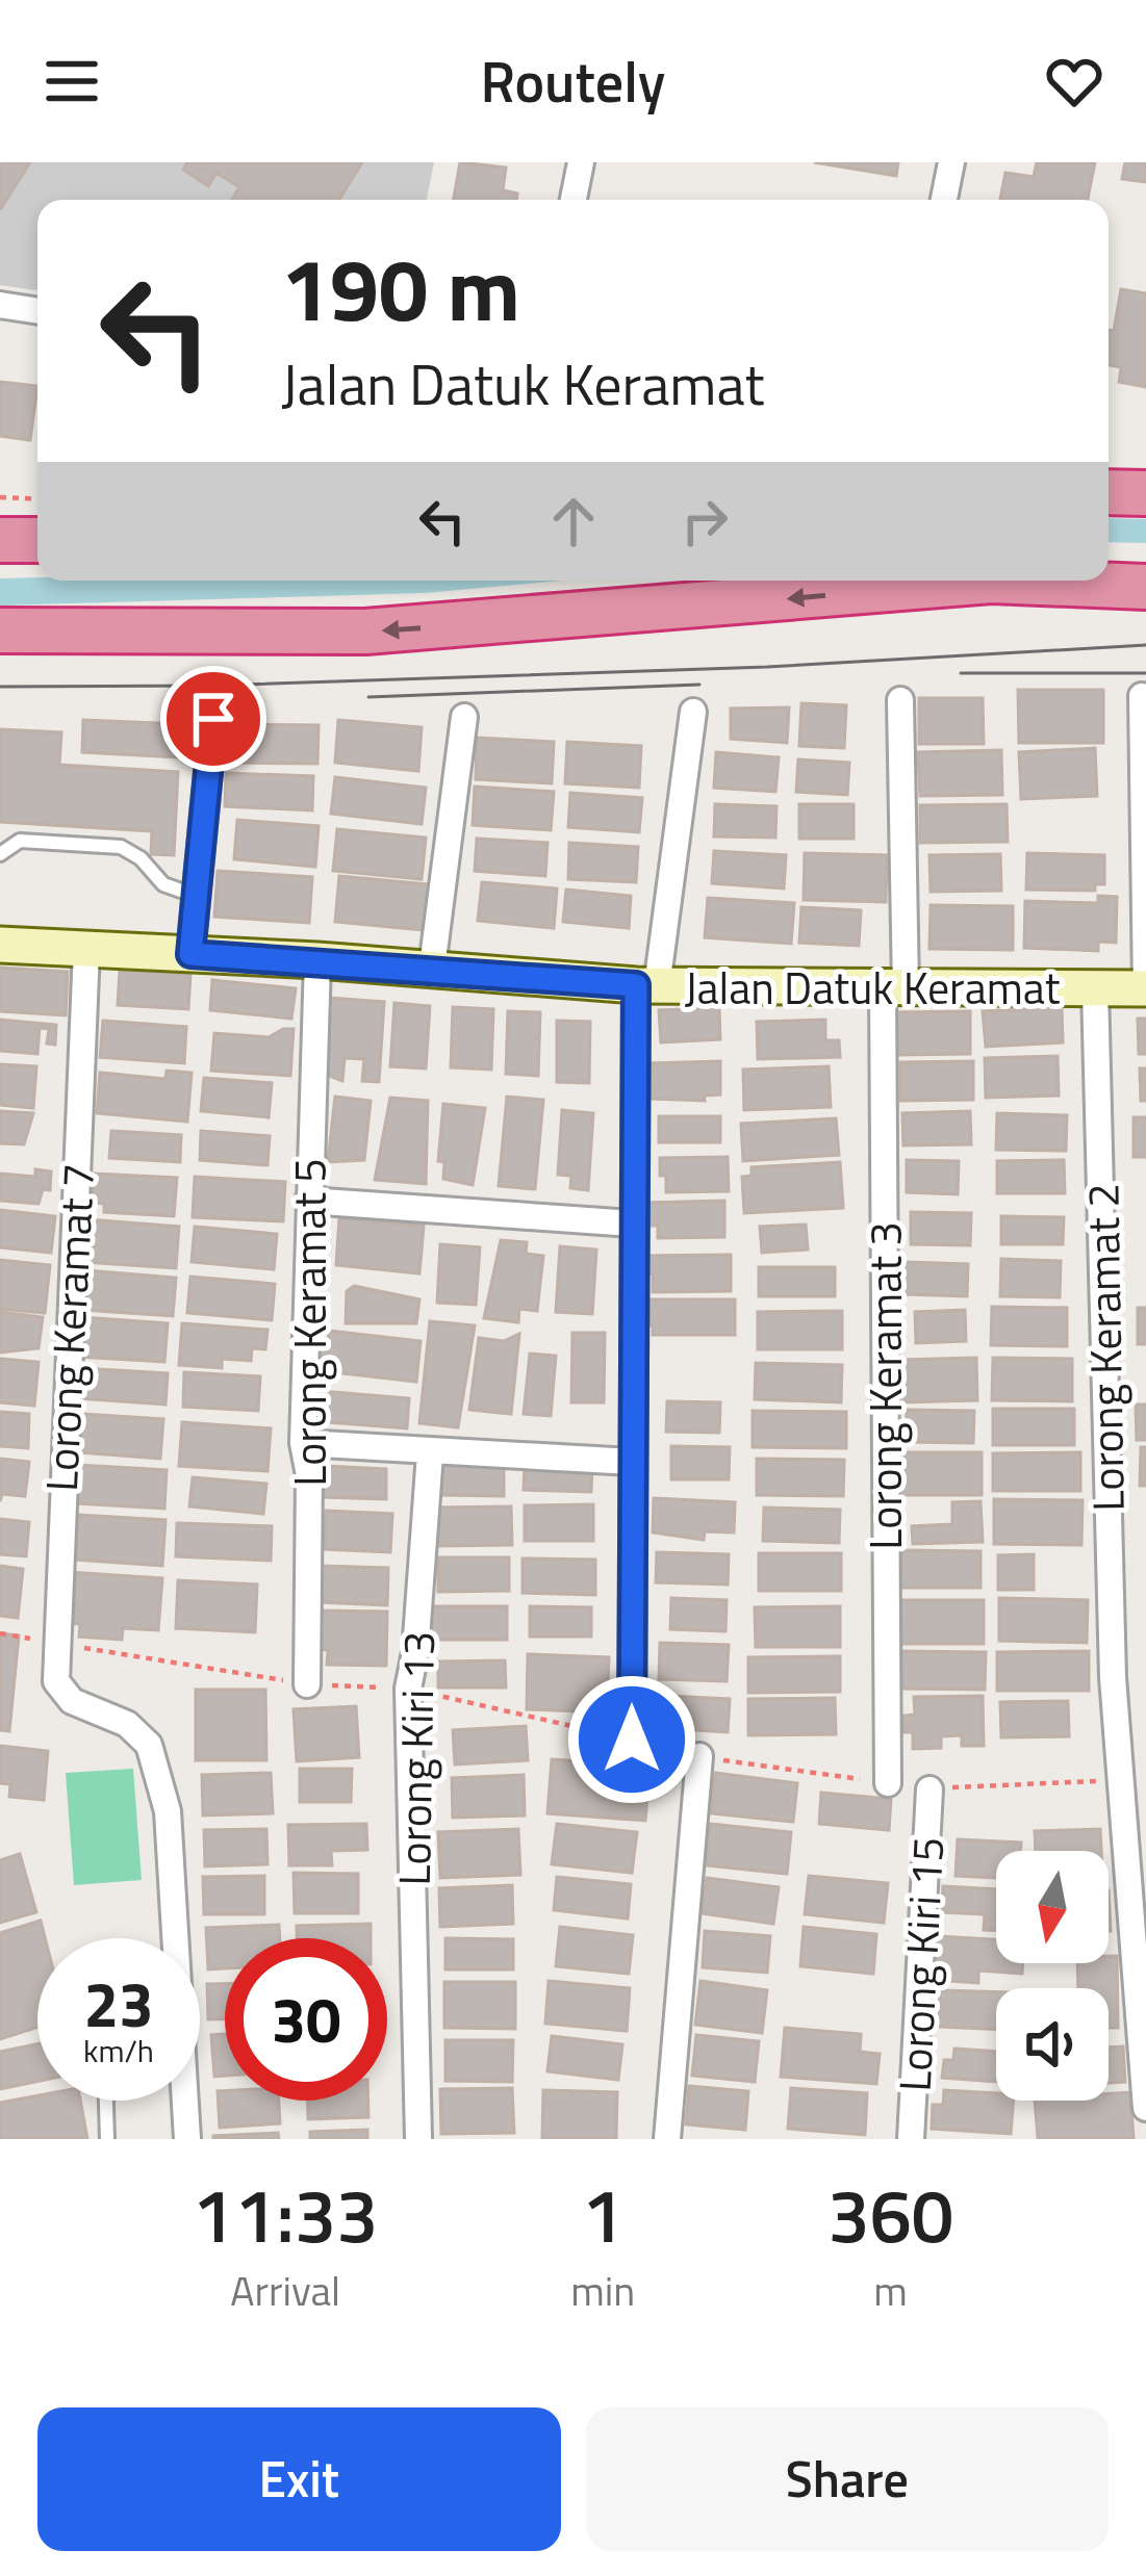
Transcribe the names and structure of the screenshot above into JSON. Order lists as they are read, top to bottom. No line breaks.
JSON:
{"streets":{"street":["Jalan Datuk Keramat","Lorong Keramat 5","Lorong Keramat 7","Lorong Keramat 2","Lorong Keramat 3","Lorong Kiri 13","Lorong Kiri 15"]},"crossings":[["Jalan Datuk Keramat","Lorong Keramat 5"],["Jalan Datuk Keramat","Lorong Keramat 7"],["Jalan Datuk Keramat","Lorong Keramat 2"],["Jalan Datuk Keramat","Lorong Keramat 3"]],"north":"bottom","page":{"header":"Routely","turn":["190 m","Jalan Datuk Keramat"],"speed":"23 km/h","limit":"30","eta":["11:33","Arrival","1","min","360","m"],"buttons":["Exit","Share"]}}
